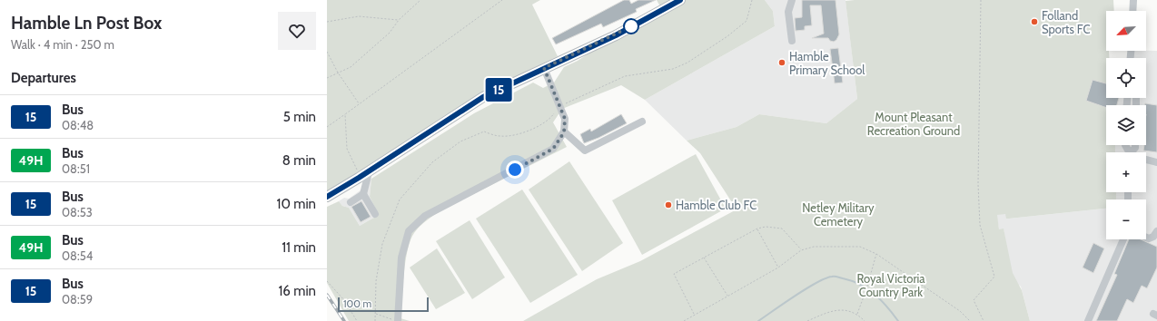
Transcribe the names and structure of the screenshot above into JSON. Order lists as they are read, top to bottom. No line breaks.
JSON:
{"parks":["Mount Pleasant Recreation Ground","Netley Military Cemetery","Royal Victoria Country Park"],"places":["Folland Sports FC","Hamble Primary School","Hamble Club FC"],"lines":["bus line 15"],"scale_bar":"100 m","north":"bottom left","page":{"heading":[["Hamble Ln Post Box","Walk · 4 min · 250 m"],"Departures"],"on_map":"15","map_buttons":["+","−"],"list":[{"mark":"15","name":"Bus","note":"08:48","value":"5 min"},{"mark":"49H","name":"Bus","note":"08:51","value":"8 min"},{"mark":"15","name":"Bus","note":"08:53","value":"10 min"},{"mark":"49H","name":"Bus","note":"08:54","value":"11 min"},{"mark":"15","name":"Bus","note":"08:59","value":"16 min"}],"scale":"100 m"}}
